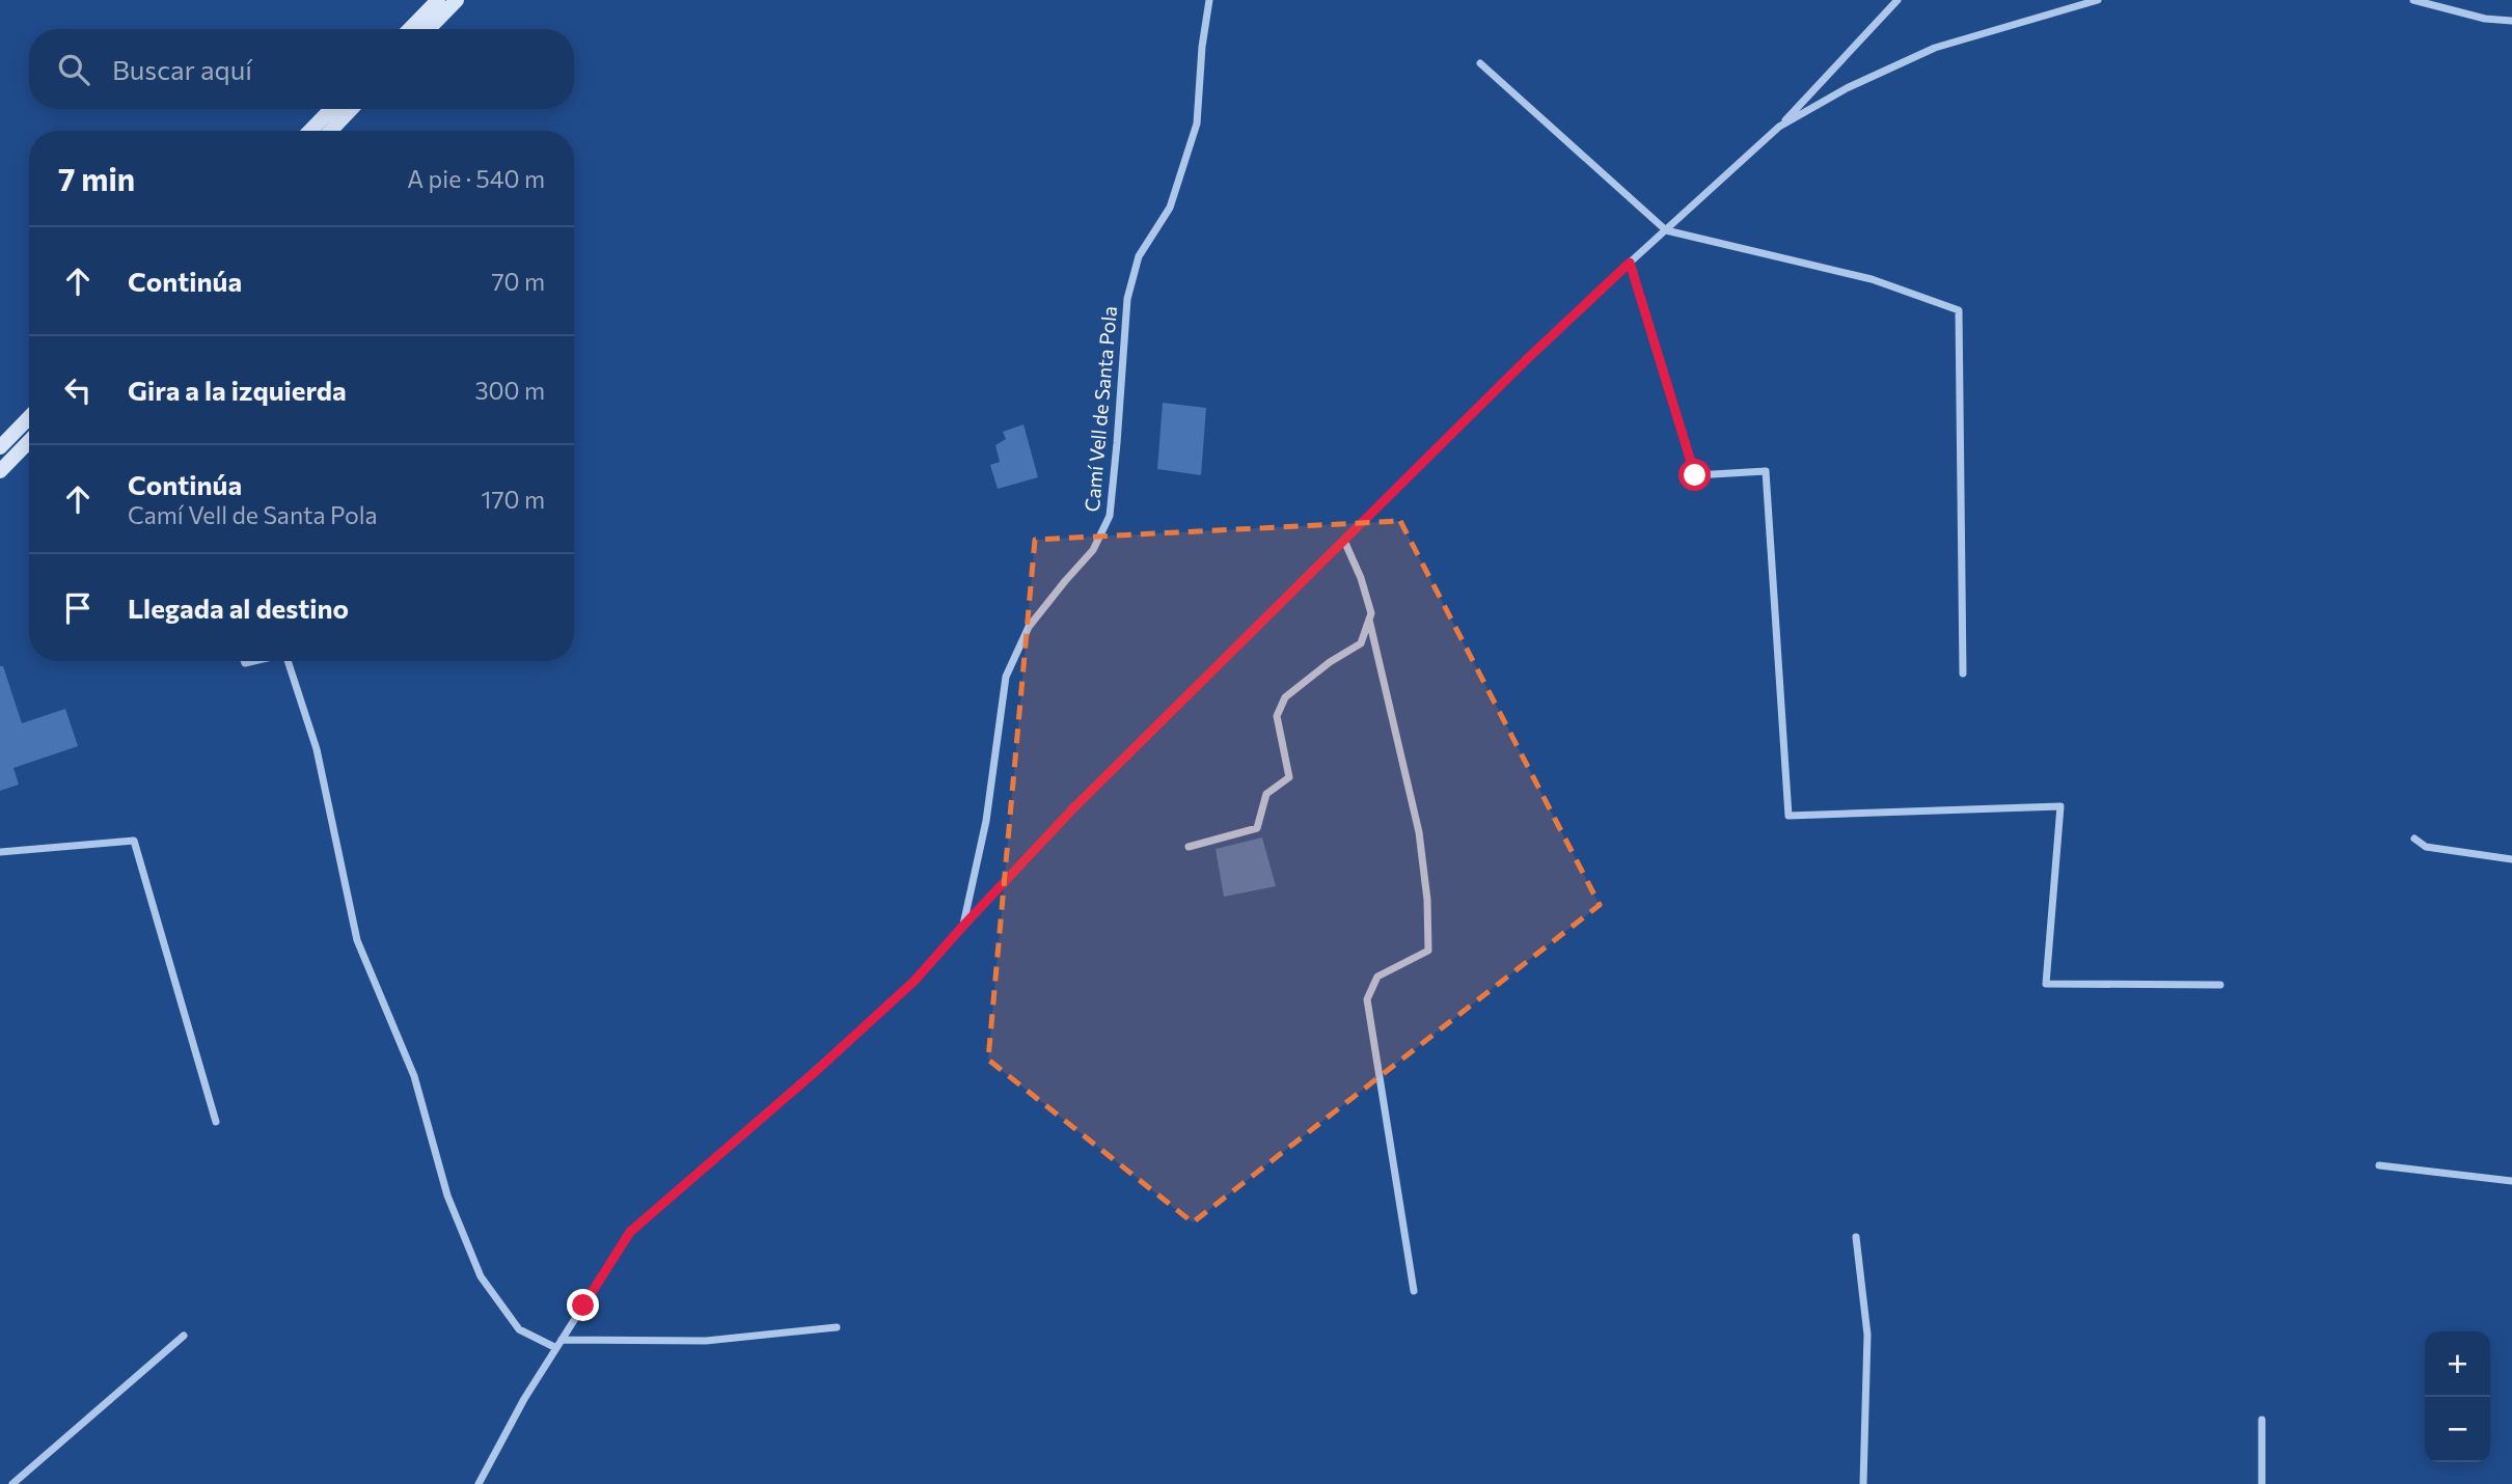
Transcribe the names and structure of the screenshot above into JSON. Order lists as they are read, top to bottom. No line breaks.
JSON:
{"streets":{"street":["Camí Vell de Santa Pola"]},"page":{"search":"Buscar aquí","heading":["7 min","A pie · 540 m"],"list":[["Continúa","70 m"],["Gira a la izquierda","300 m"],["Continúa","Camí Vell de Santa Pola","170 m"],"Llegada al destino"],"map_buttons":["+","−"]}}
